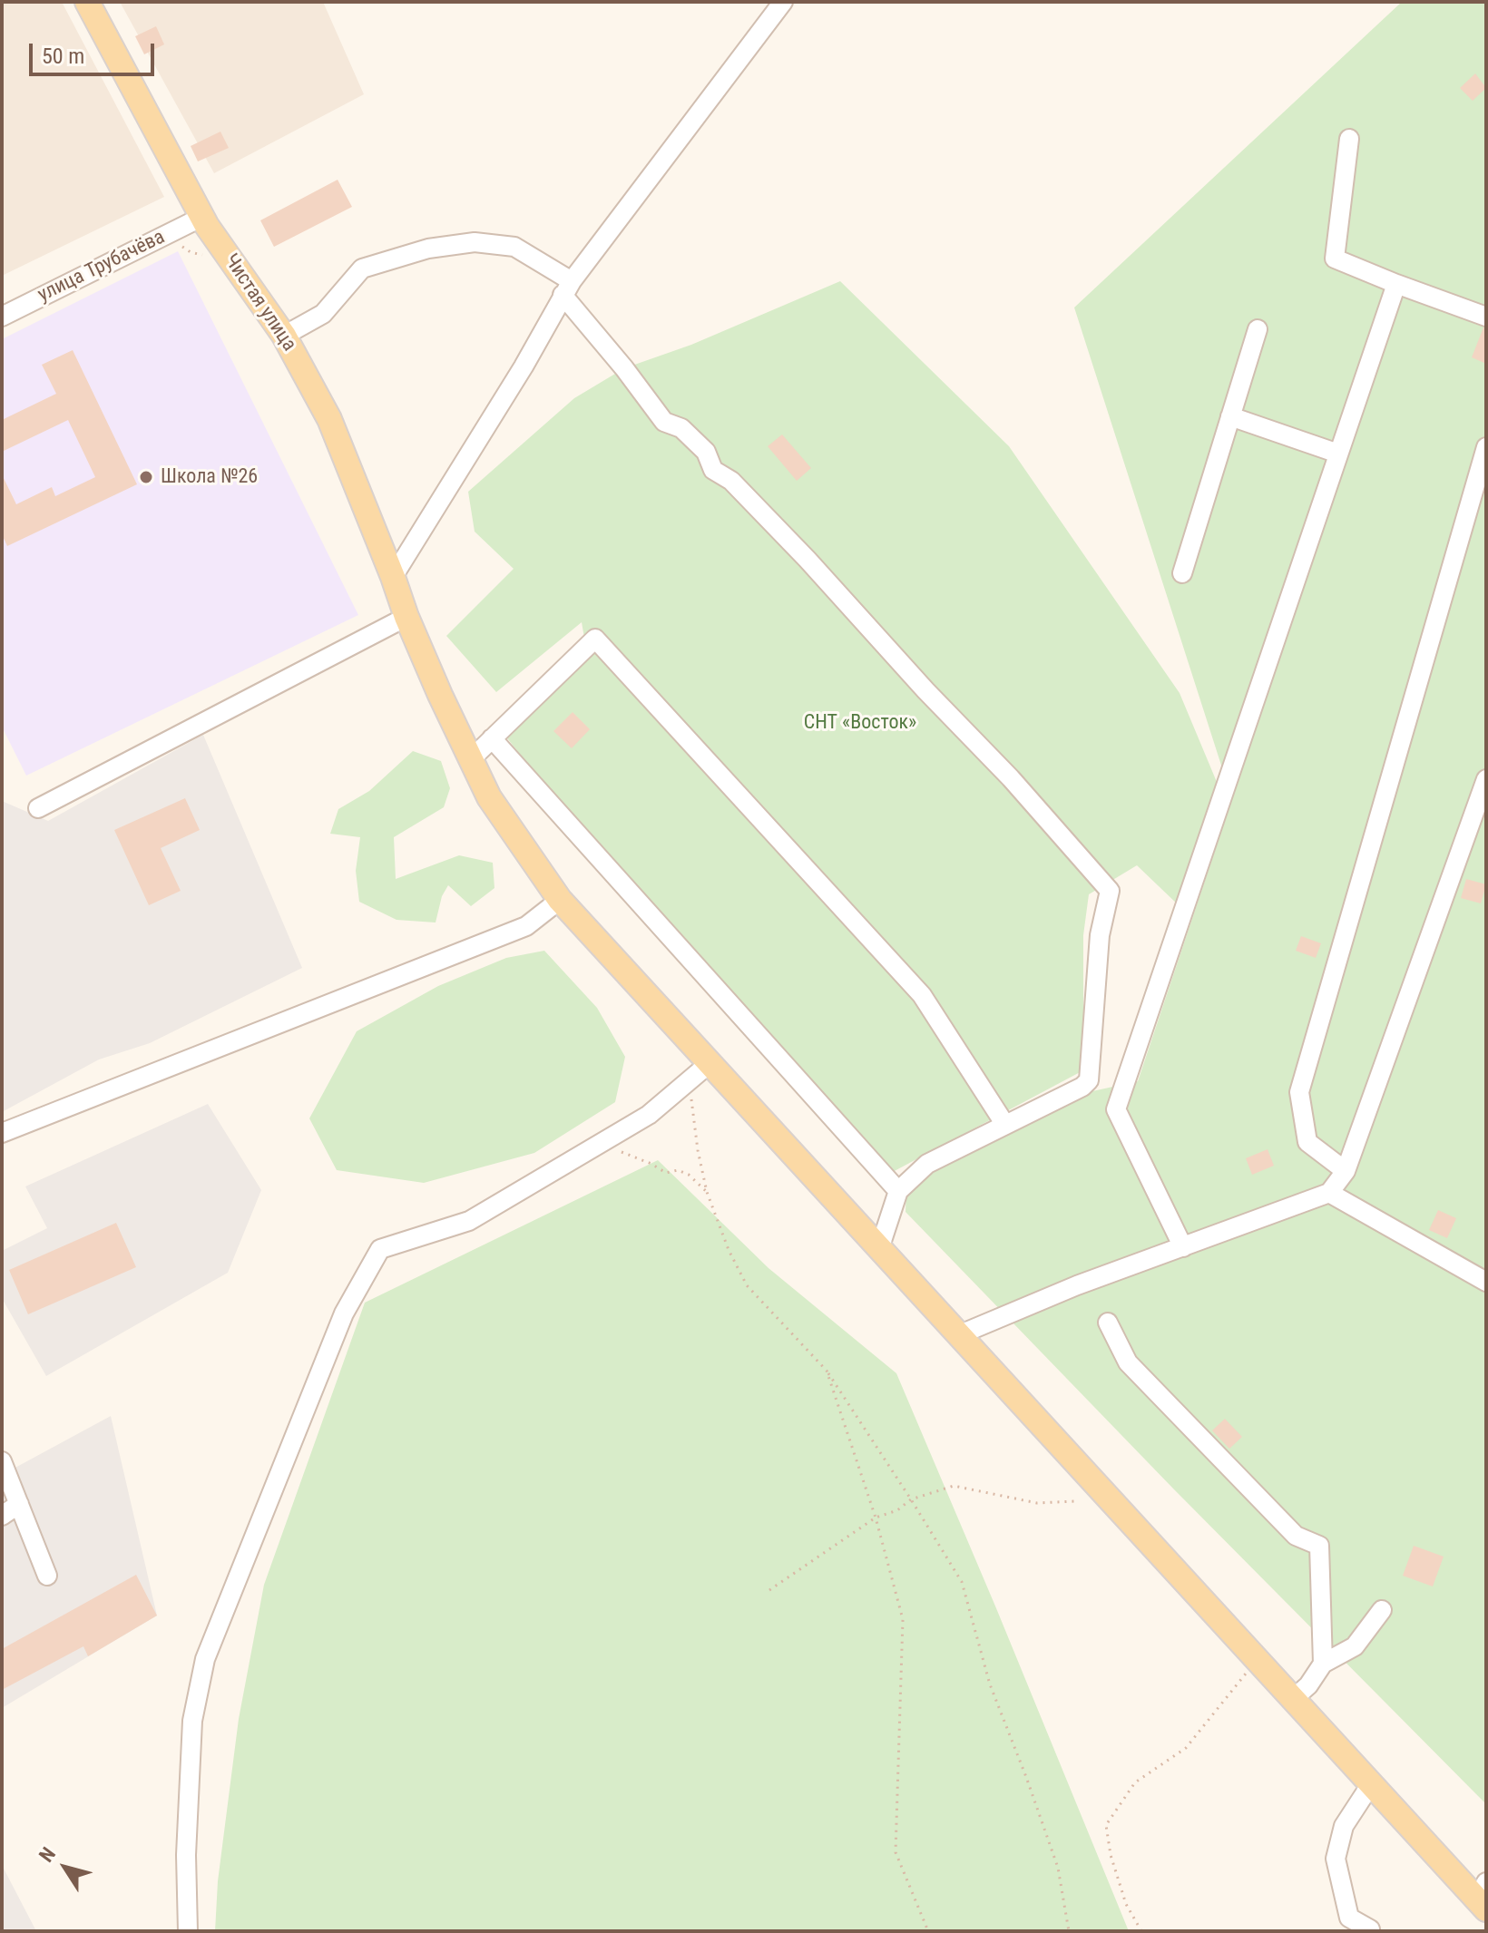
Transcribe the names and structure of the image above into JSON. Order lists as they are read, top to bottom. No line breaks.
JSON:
{"streets":{"main road":["Чистая улица"],"street":["улица Трубачёва"]},"crossings":[["улица Трубачёва","Чистая улица"]],"parks":["СНТ «Восток»"],"places":["Школа №26"],"scale_bar":"50 m","north":"top left"}
